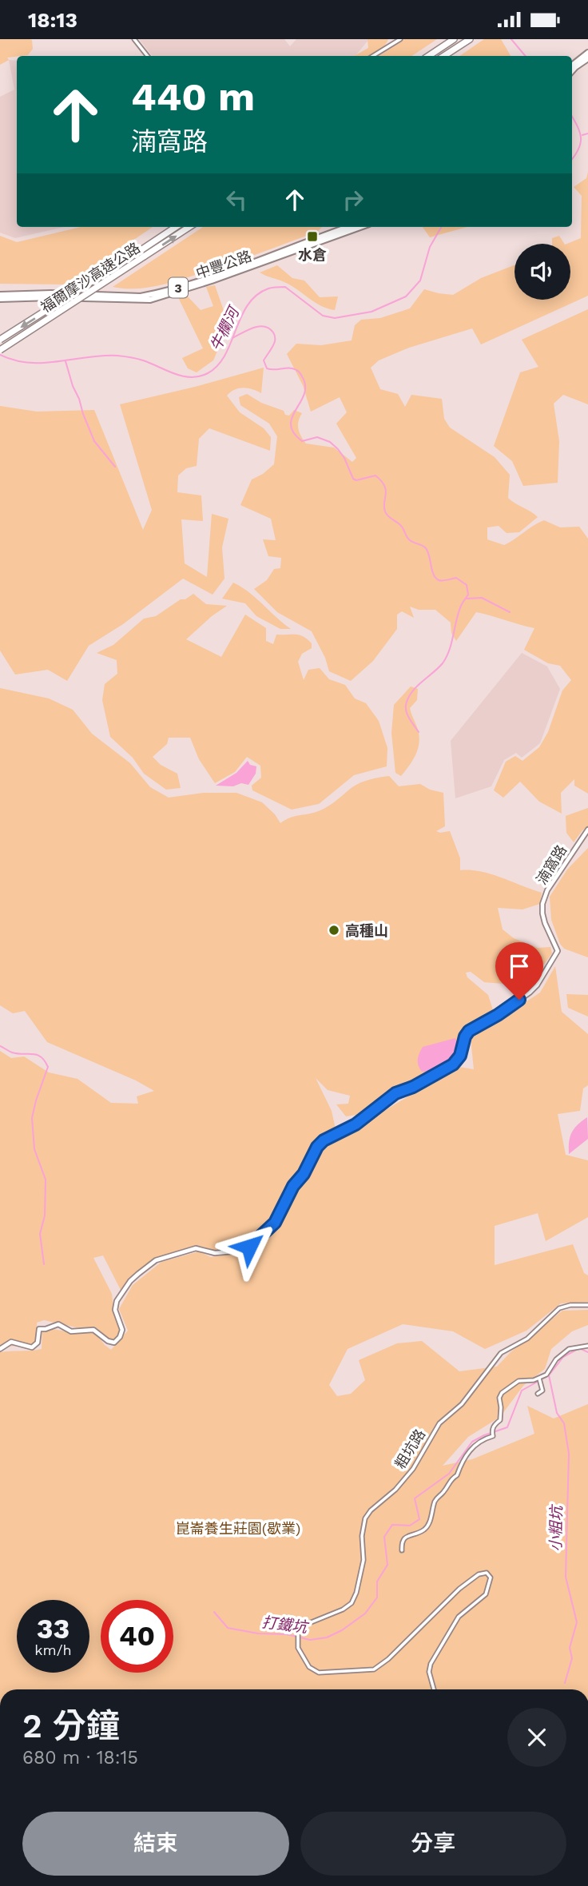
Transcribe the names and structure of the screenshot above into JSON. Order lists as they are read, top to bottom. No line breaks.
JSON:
{"streets":{"highway":["福爾摩沙高速公路"],"main road":["中豐公路","3"],"street":["湳窩路","粗坑路"]},"water":["牛欄河","小粗坑","打鐵坑"],"parks":["崑崙養生莊園(歇業)"],"places":{"transit":["水倉"],"other":["高種山"]},"page":{"status":"18:13","turn":["440 m","湳窩路"],"speed":"33 km/h","limit":"40","heading":["2 分鐘","680 m · 18:15"],"buttons":["結束","分享"]}}
